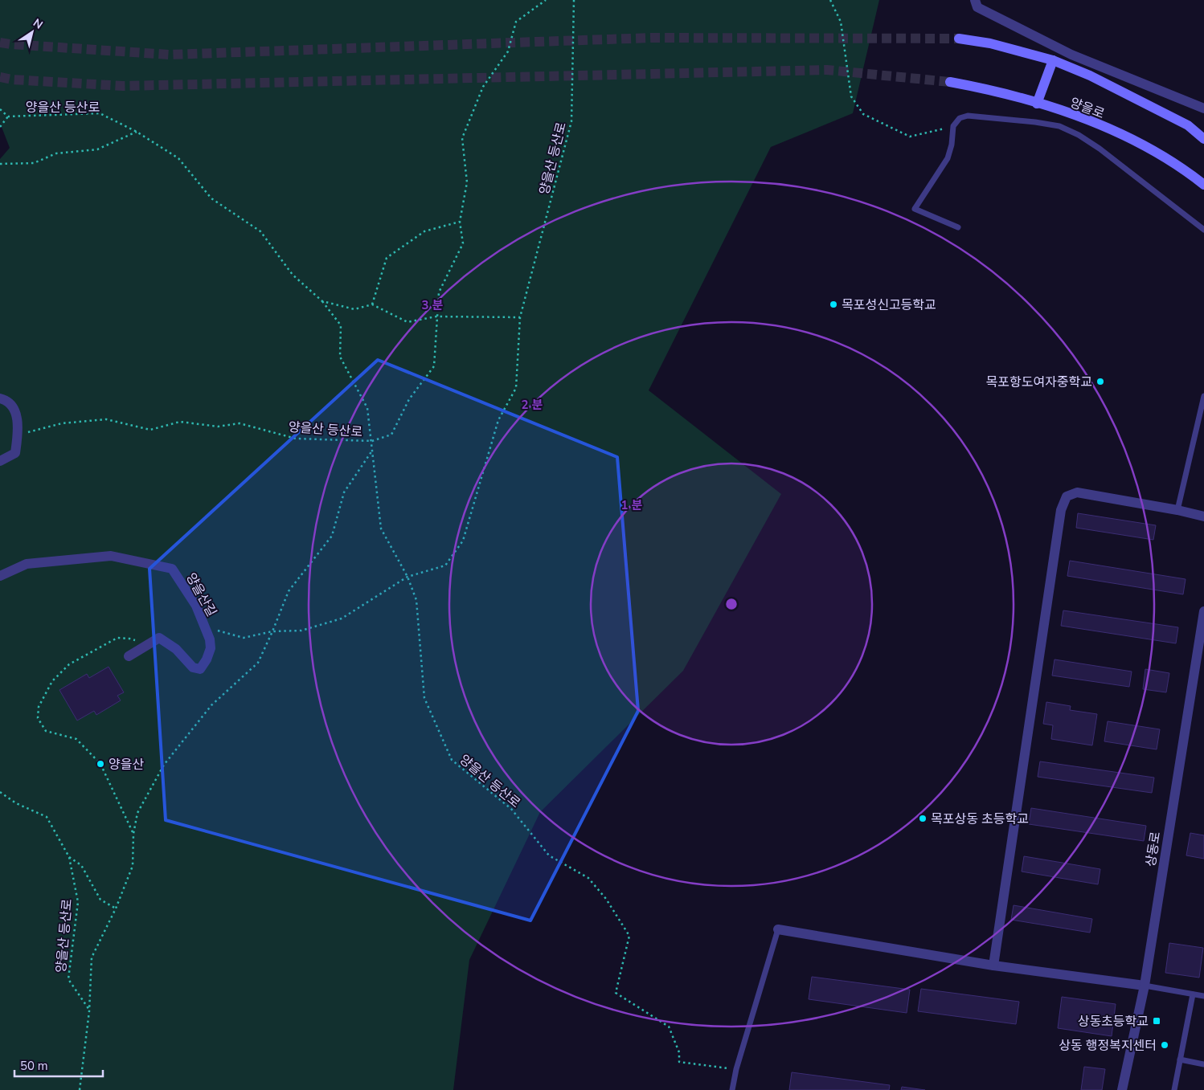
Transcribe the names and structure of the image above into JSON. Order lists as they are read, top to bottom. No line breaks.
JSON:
{"streets":{"street":["양을로","양을산길","상동로"],"path":["양을산 등산로"]},"crossings":[["양을산 등산로","양을산길"]],"places":{"other":["목포성신고등학교","목포항도여자중학교","양을산","목포상동 초등학교","상동 행정복지센터"],"transit":["상동초등학교"]},"scale_bar":"50 m","north":"top right","rings":["3 분","2 분","1 분"]}
